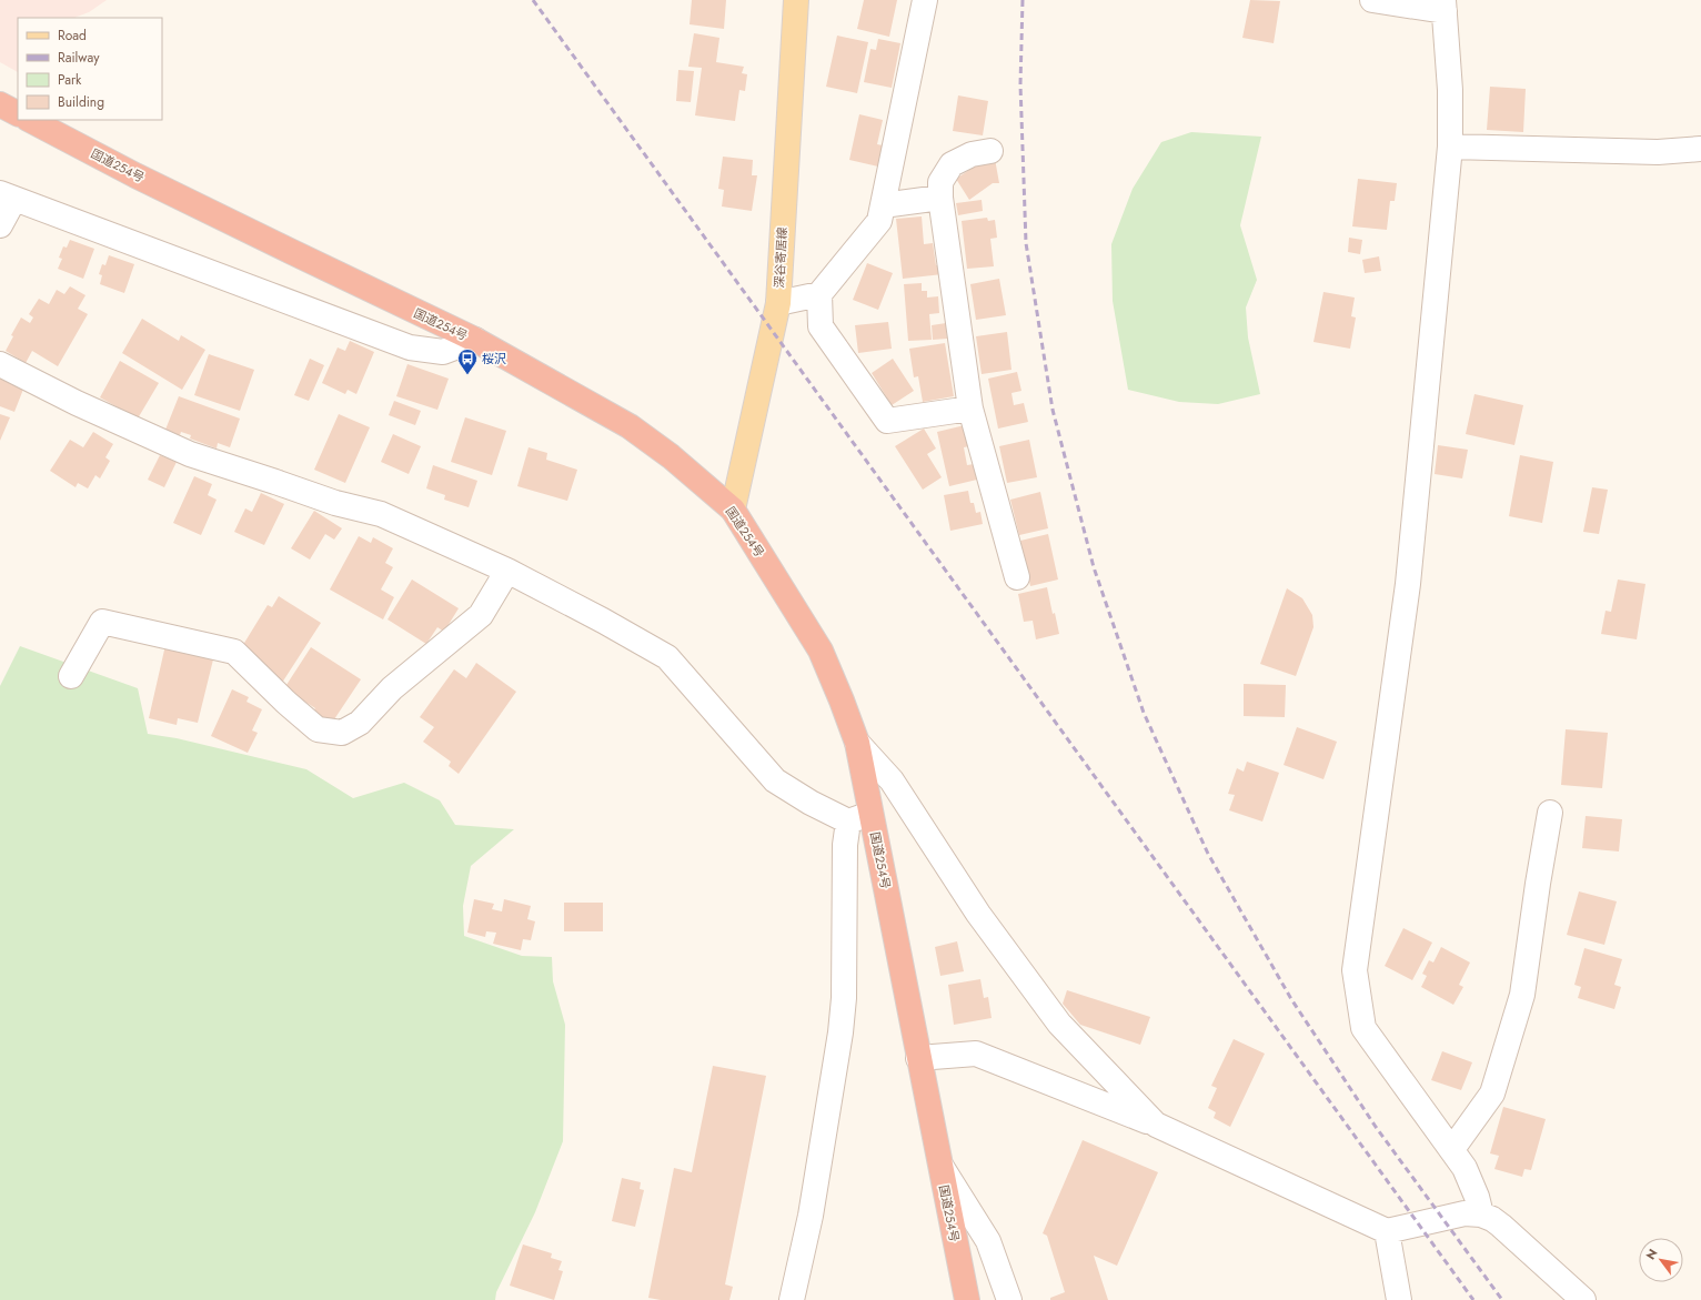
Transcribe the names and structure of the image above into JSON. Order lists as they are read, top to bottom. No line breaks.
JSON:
{"streets":{"highway":["国道254号"],"main road":["深谷寄居線"]},"crossings":[["国道254号","深谷寄居線"]],"places":{"bus stop":["桜沢"]},"legend":["Road","Railway","Park","Building"],"north":"top left"}
